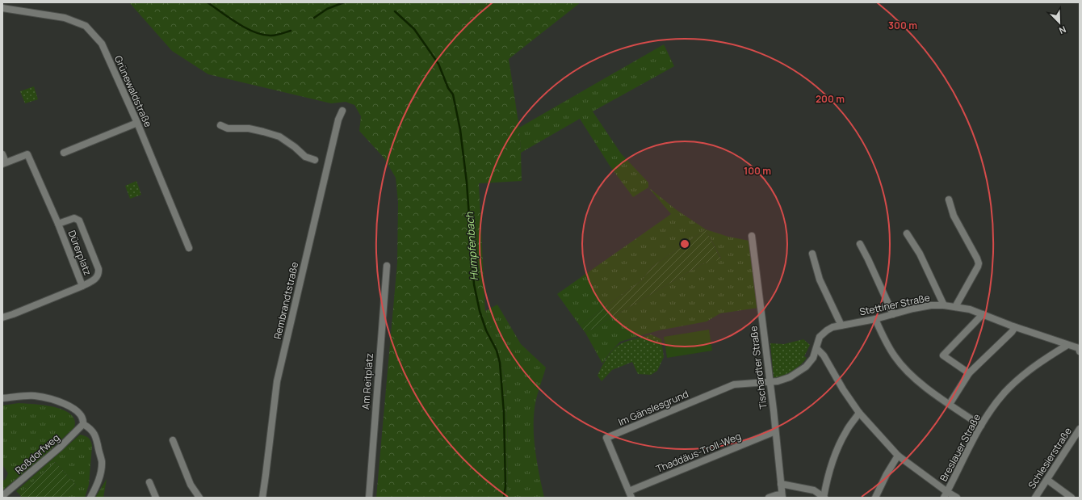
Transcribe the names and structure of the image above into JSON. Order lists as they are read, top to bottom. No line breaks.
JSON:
{"streets":{"street":["Grünewaldstraße","Dürerplatz","Rembrandtstraße","Stettiner Straße","Tischardter Straße","Am Reitplatz","Im Gänslesgrund","Breslauer Straße","Thaddäus-Troll-Weg","Roßdorfweg","Schlesierstraße"]},"crossings":[["Stettiner Straße","Tischardter Straße"],["Stettiner Straße","Im Gänslesgrund"],["Stettiner Straße","Breslauer Straße"],["Tischardter Straße","Im Gänslesgrund"],["Tischardter Straße","Thaddäus-Troll-Weg"],["Im Gänslesgrund","Thaddäus-Troll-Weg"]],"water":["Humpfenbach"],"north":"bottom right","rings":["300 m","200 m","100 m"]}
